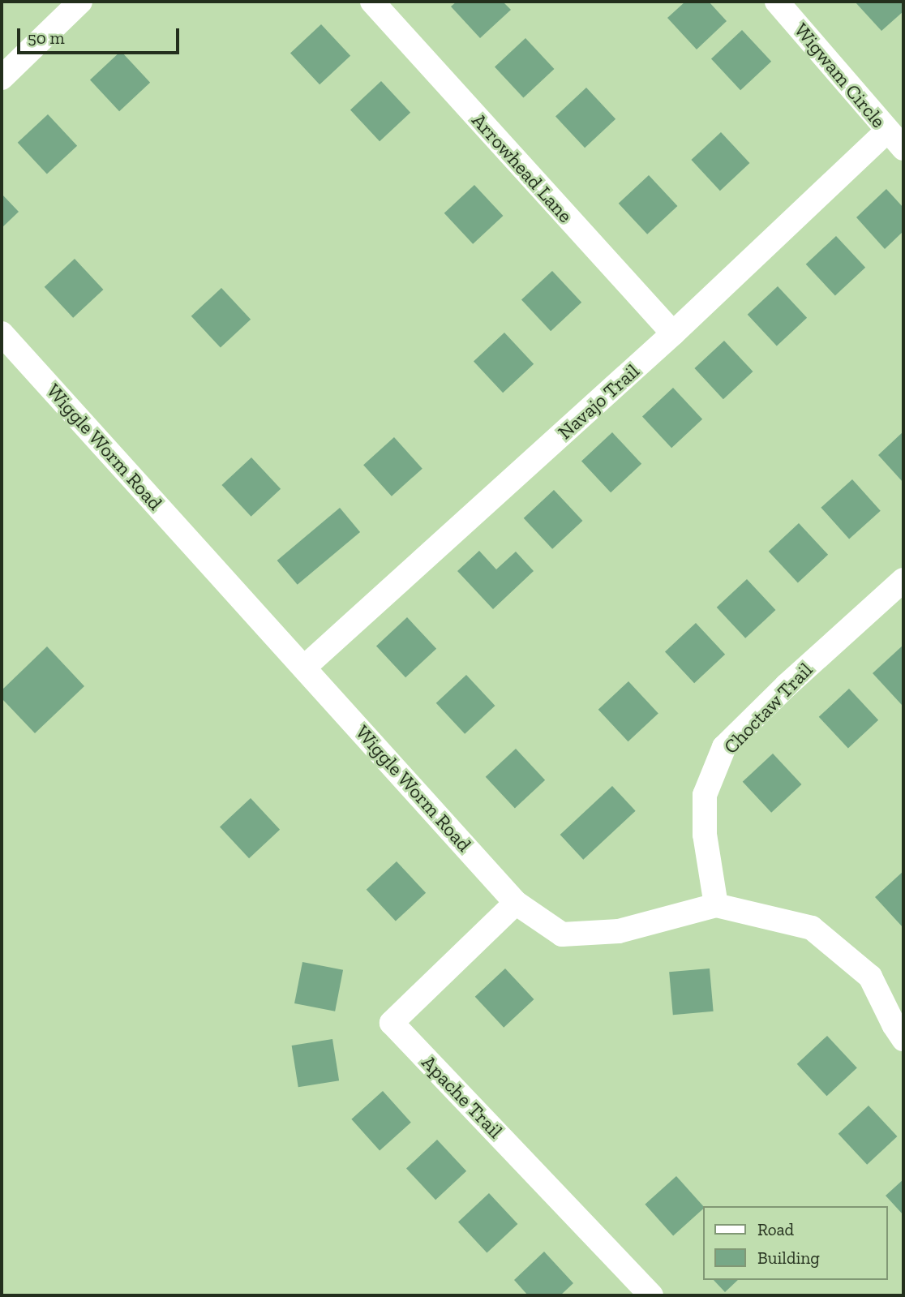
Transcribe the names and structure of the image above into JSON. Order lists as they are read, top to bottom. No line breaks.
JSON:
{"streets":{"street":["Wigwam Circle","Arrowhead Lane","Navajo Trail","Wiggle Worm Road","Choctaw Trail","Apache Trail"]},"crossings":[["Wigwam Circle","Navajo Trail"],["Arrowhead Lane","Navajo Trail"],["Navajo Trail","Wiggle Worm Road"],["Wiggle Worm Road","Choctaw Trail"],["Wiggle Worm Road","Apache Trail"]],"legend":["Road","Building"],"scale_bar":"50 m"}
